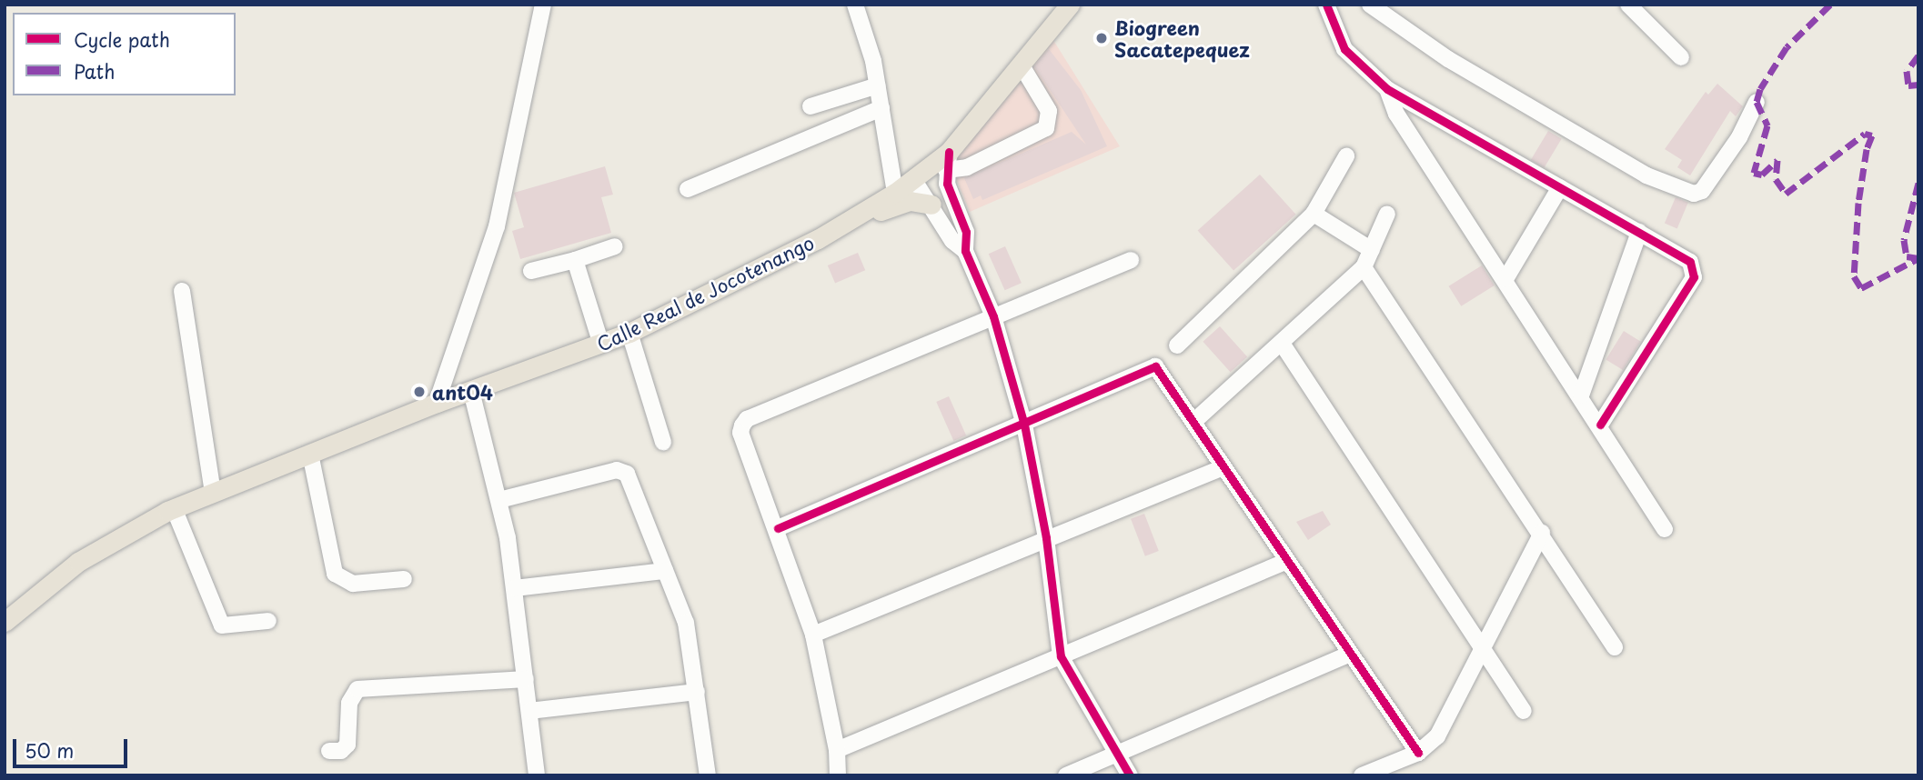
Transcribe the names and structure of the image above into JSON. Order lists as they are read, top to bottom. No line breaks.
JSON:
{"streets":{"main road":["Calle Real de Jocotenango"]},"places":["Biogreen Sacatepequez","ant04"],"legend":["Cycle path","Path"],"scale_bar":"50 m"}
